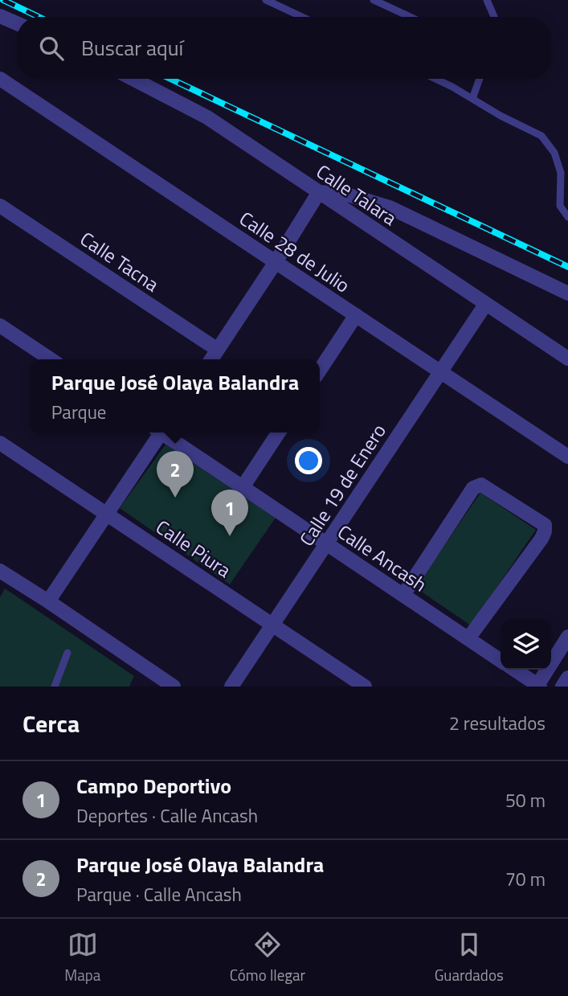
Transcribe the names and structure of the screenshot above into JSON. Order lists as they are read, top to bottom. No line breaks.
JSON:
{"streets":{"street":["Calle Talara","Calle 28 de Julio","Calle Tacna","Calle 19 de Enero","Calle Piura","Calle Ancash"]},"crossings":[["Calle Talara","Calle 19 de Enero"],["Calle 28 de Julio","Calle 19 de Enero"],["Calle 19 de Enero","Calle Piura"],["Calle 19 de Enero","Calle Ancash"]],"page":{"search":"Buscar aquí","popup":["Parque José Olaya Balandra","Parque"],"pins":["2","1"],"heading":["Cerca","2 resultados"],"list":[{"mark":"1","name":"Campo Deportivo","note":"Deportes · Calle Ancash","value":"50 m"},{"mark":"2","name":"Parque José Olaya Balandra","note":"Parque · Calle Ancash","value":"70 m"}],"nav":["Mapa","Cómo llegar","Guardados"]}}
